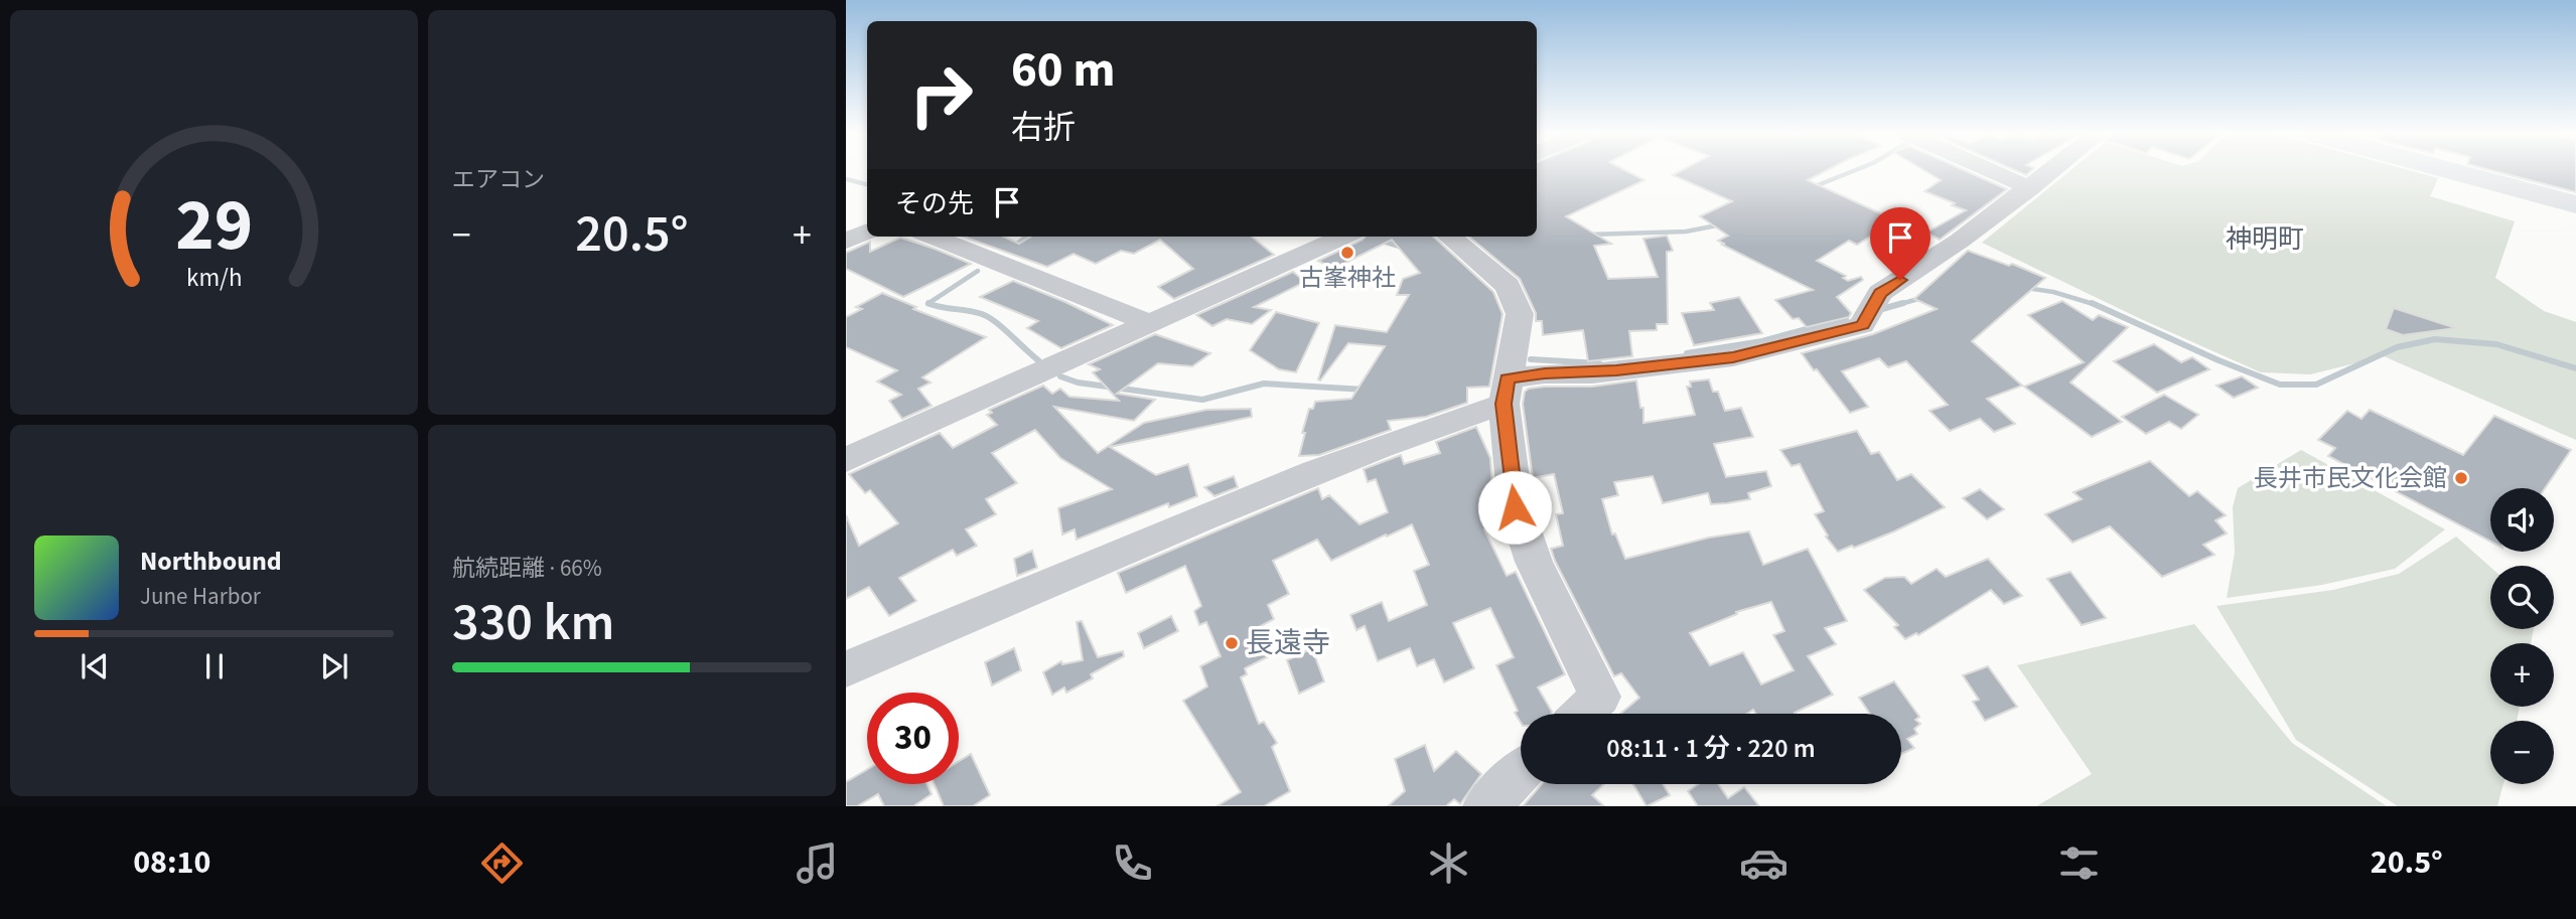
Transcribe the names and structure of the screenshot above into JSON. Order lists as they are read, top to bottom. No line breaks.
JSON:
{"districts":["神明町"],"places":["古峯神社","長井市民文化会館","長遠寺"],"page":{"tile":["エアコン",["航続距離 · 66%","330 km"]],"turn":["60 m","右折"],"then":"その先","heat":["−","20.5°","+"],"map_buttons":["+","−"],"song":["Northbound","June Harbor"],"limit":"30","trip":"08:11 · 1 分 · 220 m","tabs":["08:10","20.5°"],"gauge":["29","km/h"]}}
